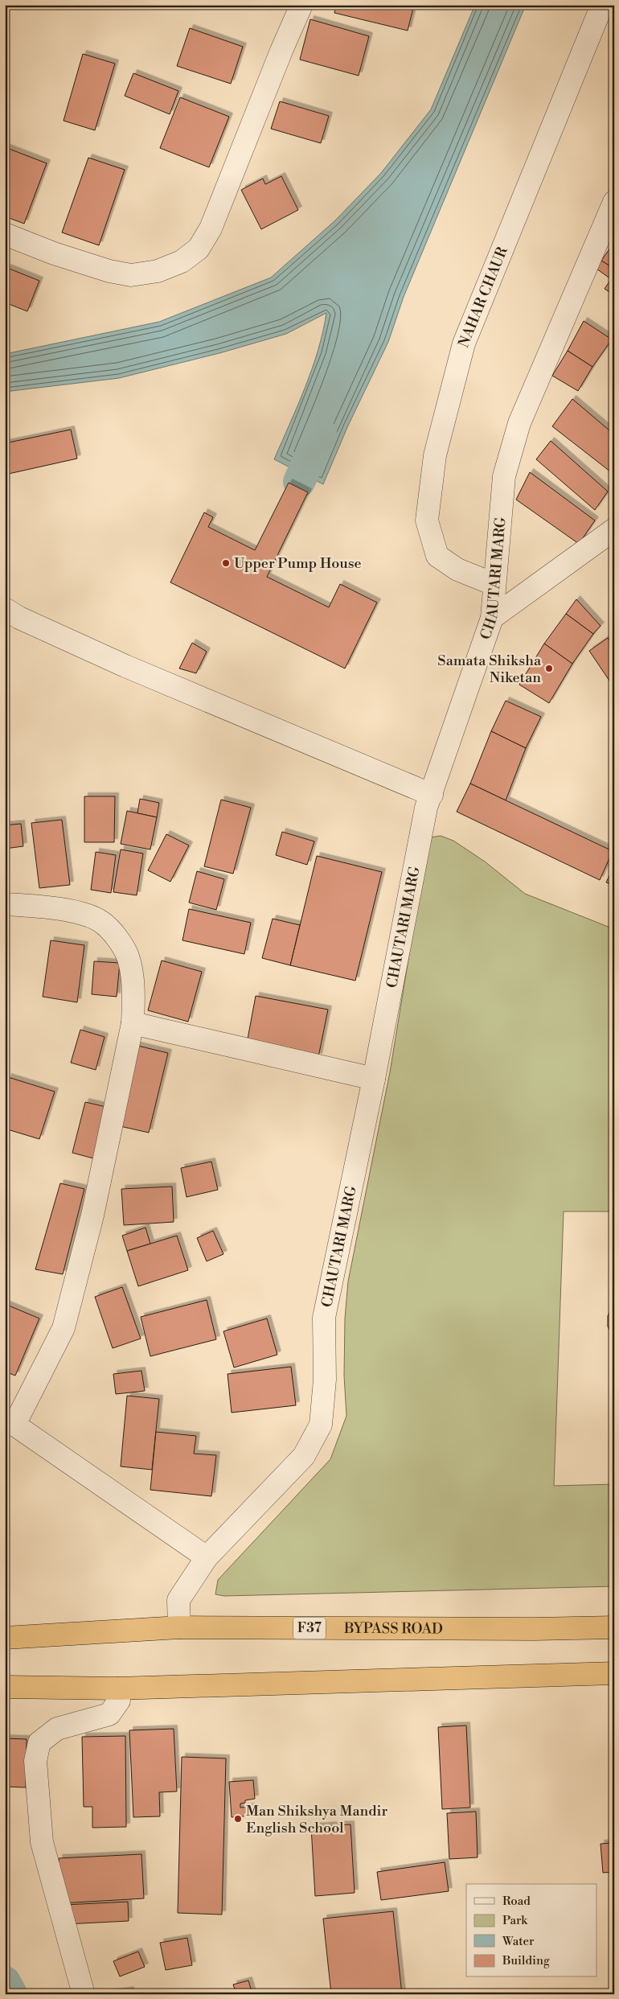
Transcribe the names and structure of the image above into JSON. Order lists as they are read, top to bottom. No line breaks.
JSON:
{"streets":{"highway":["F37","BYPASS ROAD"],"street":["NAHAR CHAUR","CHAUTARI MARG"]},"crossings":[["NAHAR CHAUR","CHAUTARI MARG"],["CHAUTARI MARG","BYPASS ROAD"]],"places":["Upper Pump House","Samata Shiksha Niketan","Man Shikshya Mandir English School"],"legend":["Road","Park","Water","Building"]}
